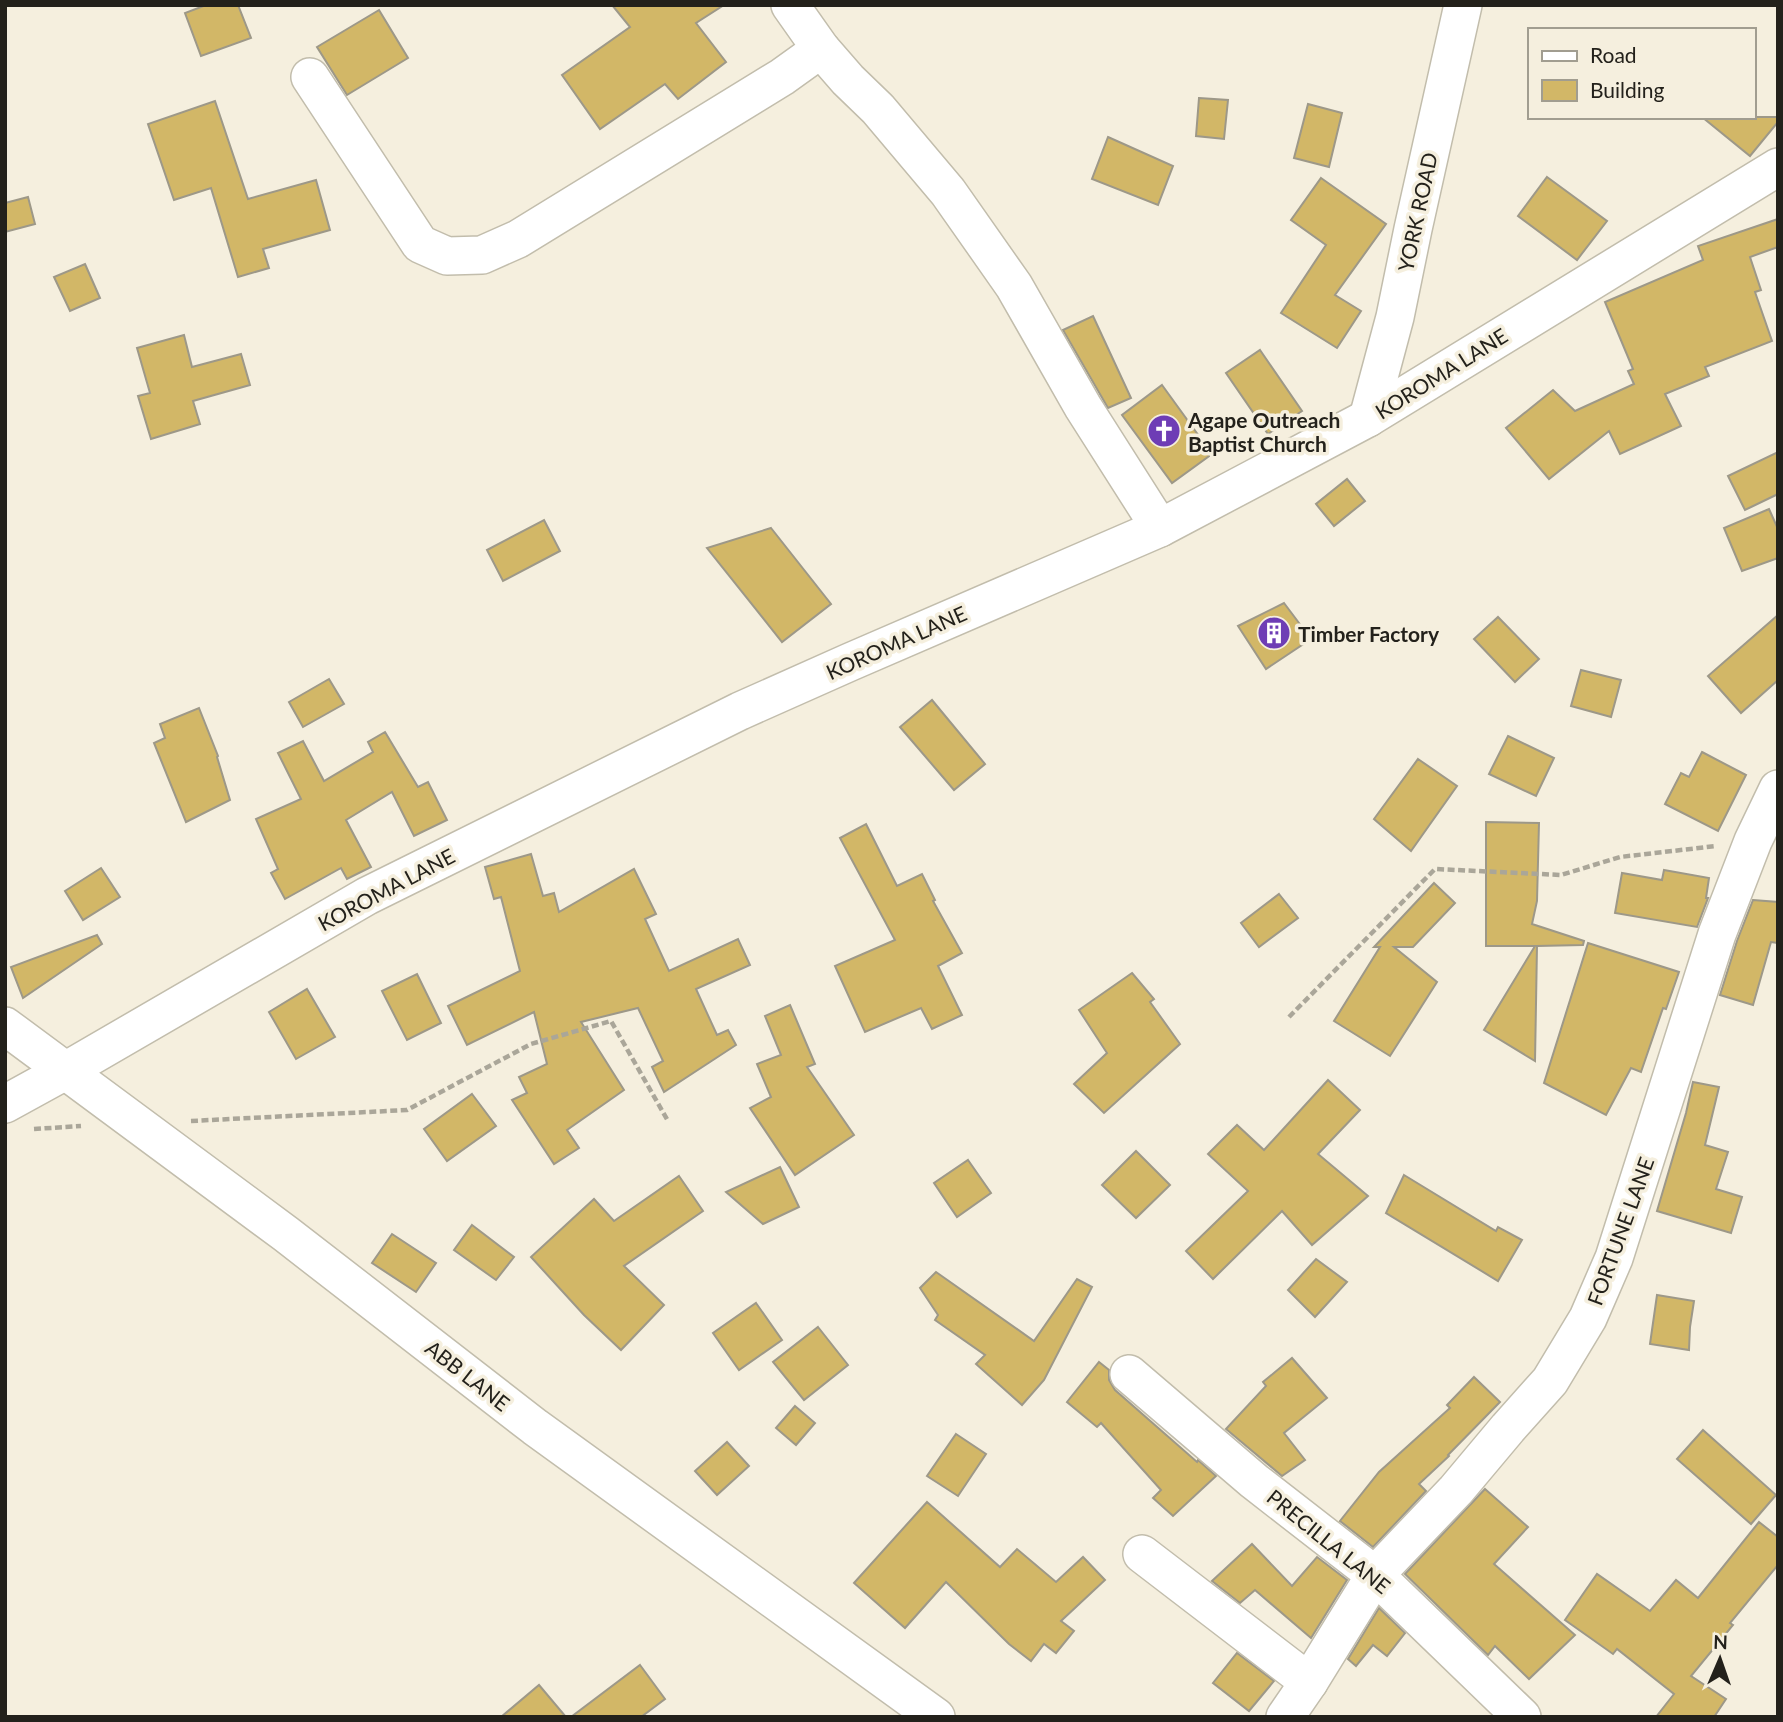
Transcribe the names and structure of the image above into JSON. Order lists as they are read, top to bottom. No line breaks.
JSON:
{"streets":{"street":["YORK ROAD","KOROMA LANE","FORTUNE LANE","ABB LANE","PRECILLA LANE"]},"crossings":[["YORK ROAD","KOROMA LANE"],["KOROMA LANE","ABB LANE"],["FORTUNE LANE","PRECILLA LANE"]],"places":{"church":["Agape Outreach Baptist Church"],"building":["Timber Factory"]},"legend":["Road","Building"],"north":"top"}
